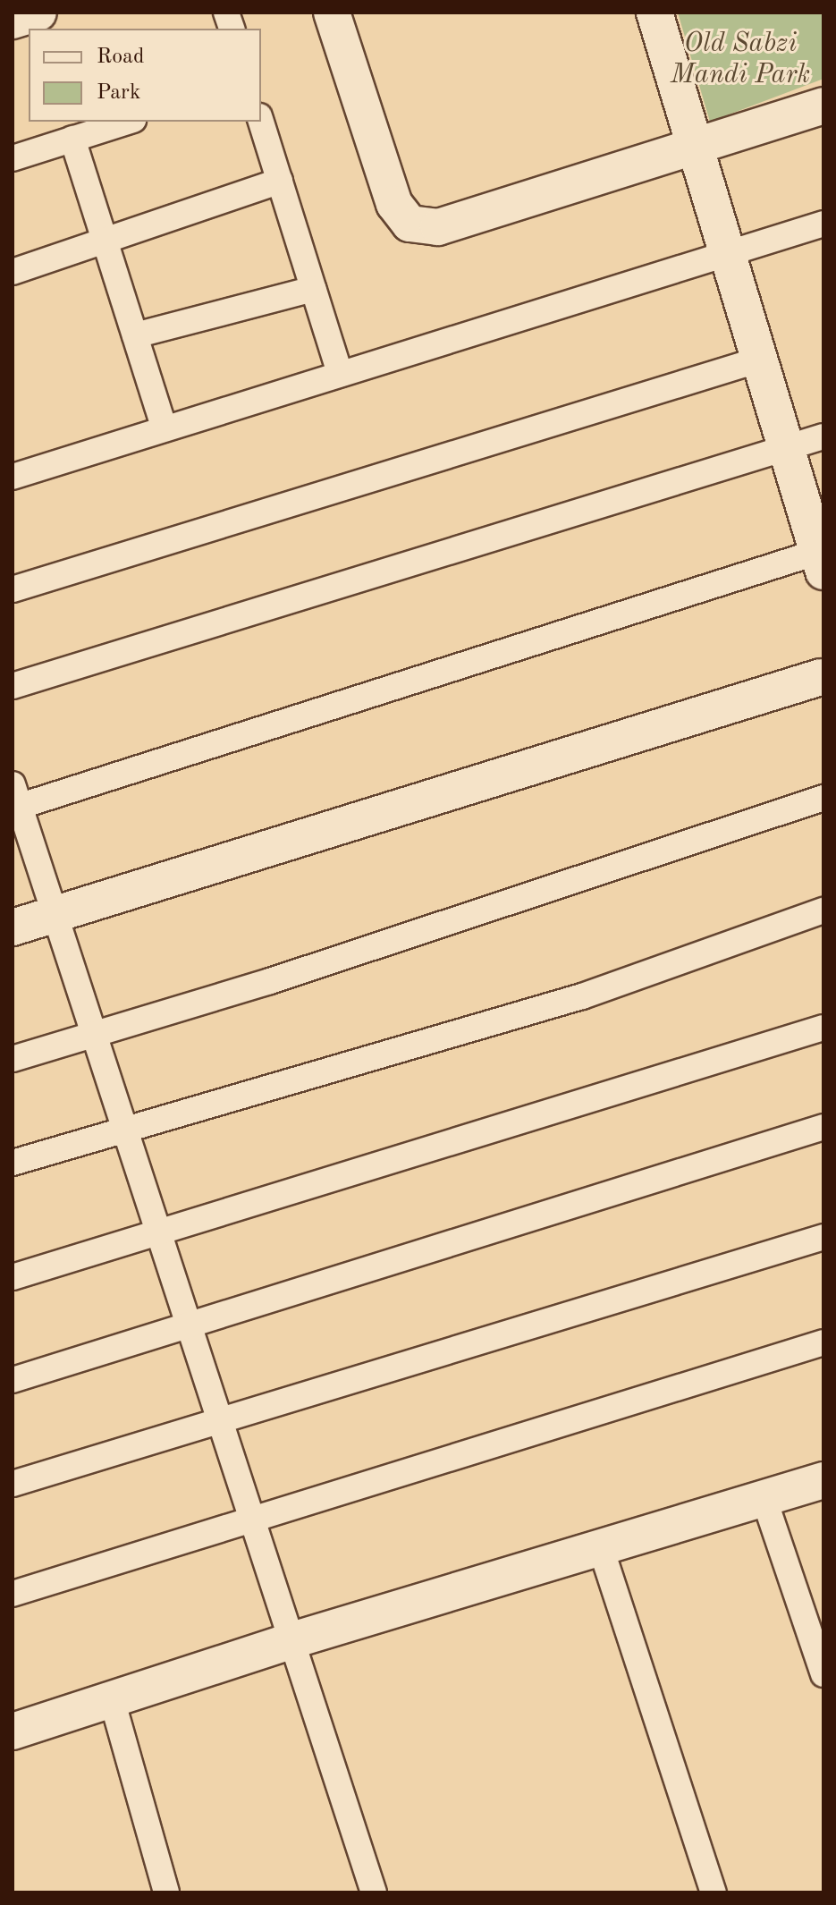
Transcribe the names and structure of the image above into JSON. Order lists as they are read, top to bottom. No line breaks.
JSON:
{"parks":["Old Sabzi Mandi Park"],"legend":["Road","Park"]}
